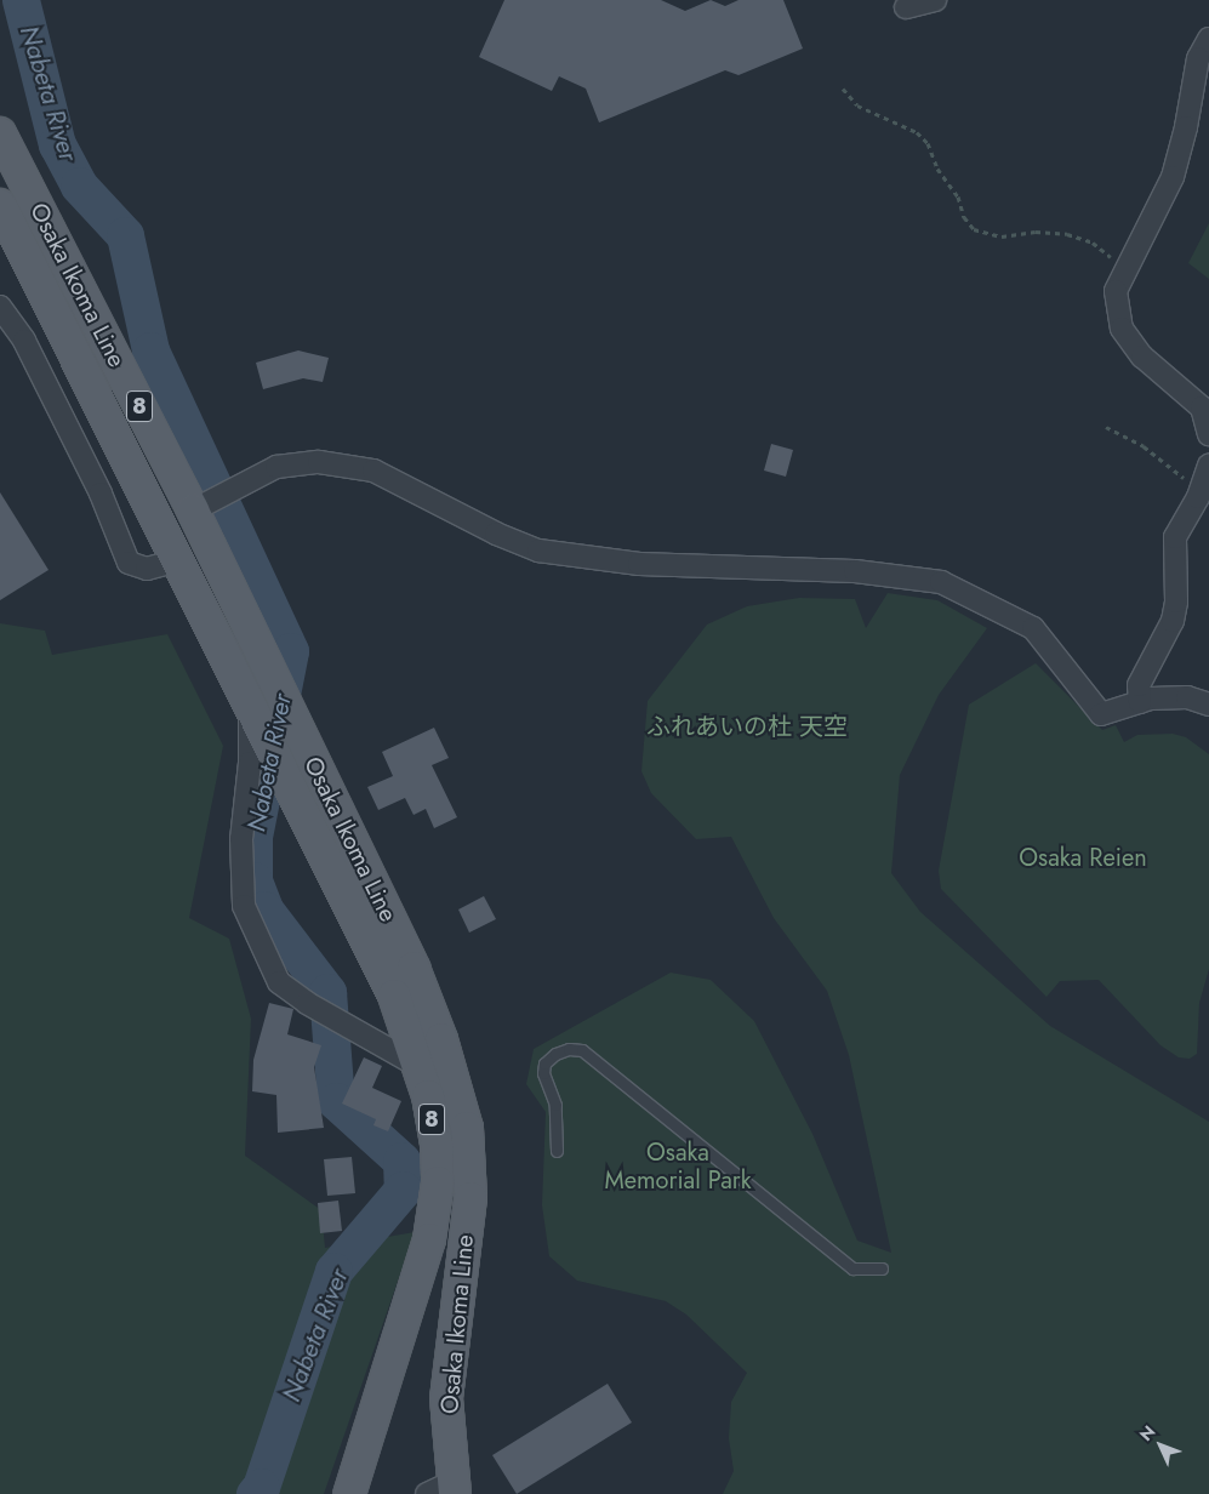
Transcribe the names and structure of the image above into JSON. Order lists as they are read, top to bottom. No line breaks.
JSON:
{"streets":{"main road":["Osaka Ikoma Line","8"]},"water":["Nabeta River"],"parks":["ふれあいの杜 天空","Osaka Reien","Osaka Memorial Park"],"north":"top left"}
